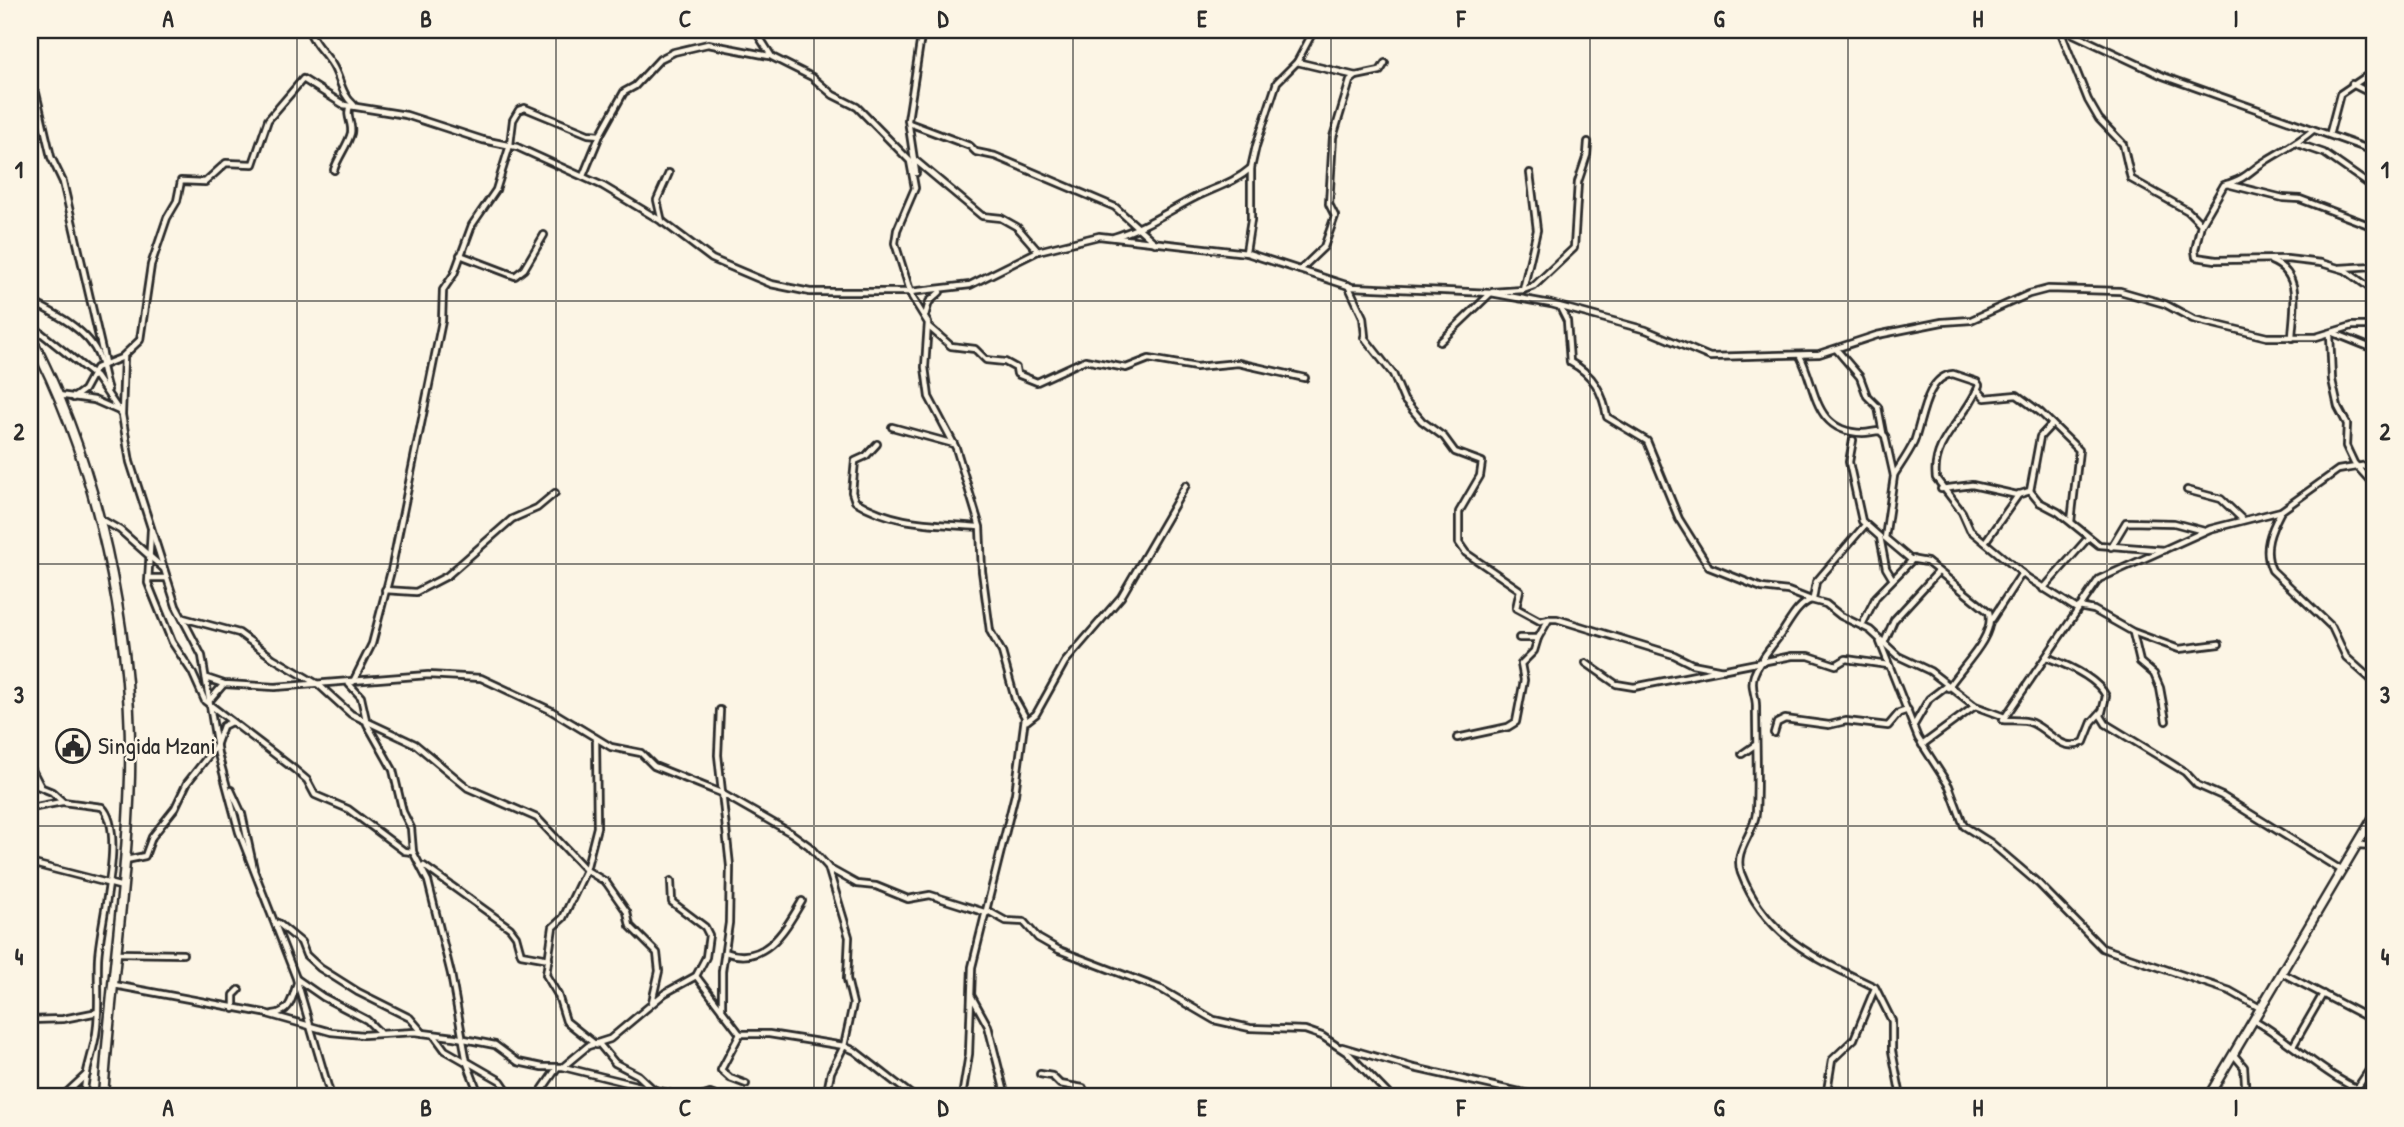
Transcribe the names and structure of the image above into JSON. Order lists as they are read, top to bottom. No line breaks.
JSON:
{"places":{"public building":["Singida Mzani"]},"grid":{"columns":["A","B","C","D","E","F","G","H","I"],"rows":["1","2","3","4"]}}
